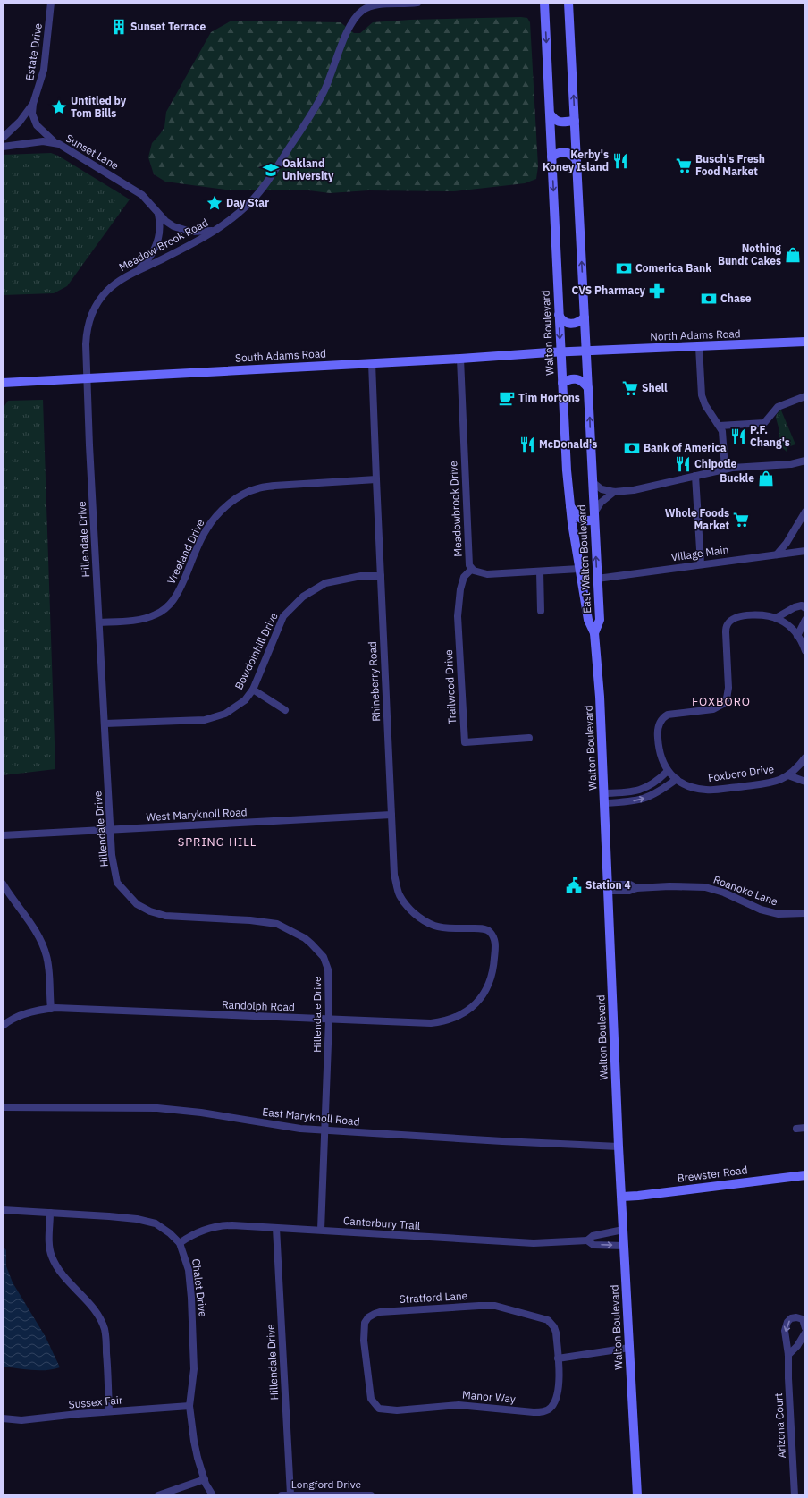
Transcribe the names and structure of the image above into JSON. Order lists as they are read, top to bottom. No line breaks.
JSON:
{"streets":{"main road":["Walton Boulevard","North Adams Road","South Adams Road","East Walton Boulevard","Brewster Road"],"street":["Estate Drive","Sunset Lane","Meadow Brook Road","Meadowbrook Drive","Hillendale Drive","Vreeland Drive","Village Main","Bowdoinhill Drive","Rhineberry Road","Trailwood Drive","Foxboro Drive","West Maryknoll Road","Roanoke Lane","Randolph Road","East Maryknoll Road","Canterbury Trail","Chalet Drive","Stratford Lane","Manor Way","Sussex Fair","Arizona Court","Longford Drive"]},"crossings":[["Estate Drive","Sunset Lane"],["Sunset Lane","Meadow Brook Road"],["Meadow Brook Road","South Adams Road"],["Meadow Brook Road","Hillendale Drive"],["Walton Boulevard","North Adams Road"],["Walton Boulevard","South Adams Road"],["Walton Boulevard","Meadowbrook Drive"],["Walton Boulevard","East Walton Boulevard"],["Walton Boulevard","Roanoke Lane"],["Walton Boulevard","East Maryknoll Road"],["Walton Boulevard","Brewster Road"],["Walton Boulevard","Canterbury Trail"],["North Adams Road","South Adams Road"],["South Adams Road","Meadowbrook Drive"],["South Adams Road","Hillendale Drive"],["South Adams Road","Rhineberry Road"],["Meadowbrook Drive","Trailwood Drive"],["Hillendale Drive","Vreeland Drive"],["Hillendale Drive","Bowdoinhill Drive"],["Hillendale Drive","West Maryknoll Road"],["Hillendale Drive","Randolph Road"],["Hillendale Drive","East Maryknoll Road"],["Hillendale Drive","Canterbury Trail"],["Hillendale Drive","Longford Drive"],["Vreeland Drive","Rhineberry Road"],["Village Main","East Walton Boulevard"],["Bowdoinhill Drive","Rhineberry Road"],["Rhineberry Road","West Maryknoll Road"],["Rhineberry Road","Randolph Road"],["Canterbury Trail","Chalet Drive"],["Chalet Drive","Sussex Fair"],["Stratford Lane","Manor Way"]],"one_way":["East Walton Boulevard"],"districts":["FOXBORO","SPRING HILL"],"places":{"building":["Sunset Terrace"],"place":["Untitled by Tom Bills","Day Star"],"restaurant":["Kerby's Koney Island","P.F. Chang's","McDonald's","Chipotle"],"supermarket":["Busch's Fresh Food Market","Shell","Whole Foods Market"],"school or university":["Oakland University"],"shop":["Nothing Bundt Cakes","Buckle"],"bank":["Comerica Bank","Chase","Bank of America"],"pharmacy":["CVS Pharmacy"],"cafe":["Tim Hortons"],"public building":["Station 4"]}}
